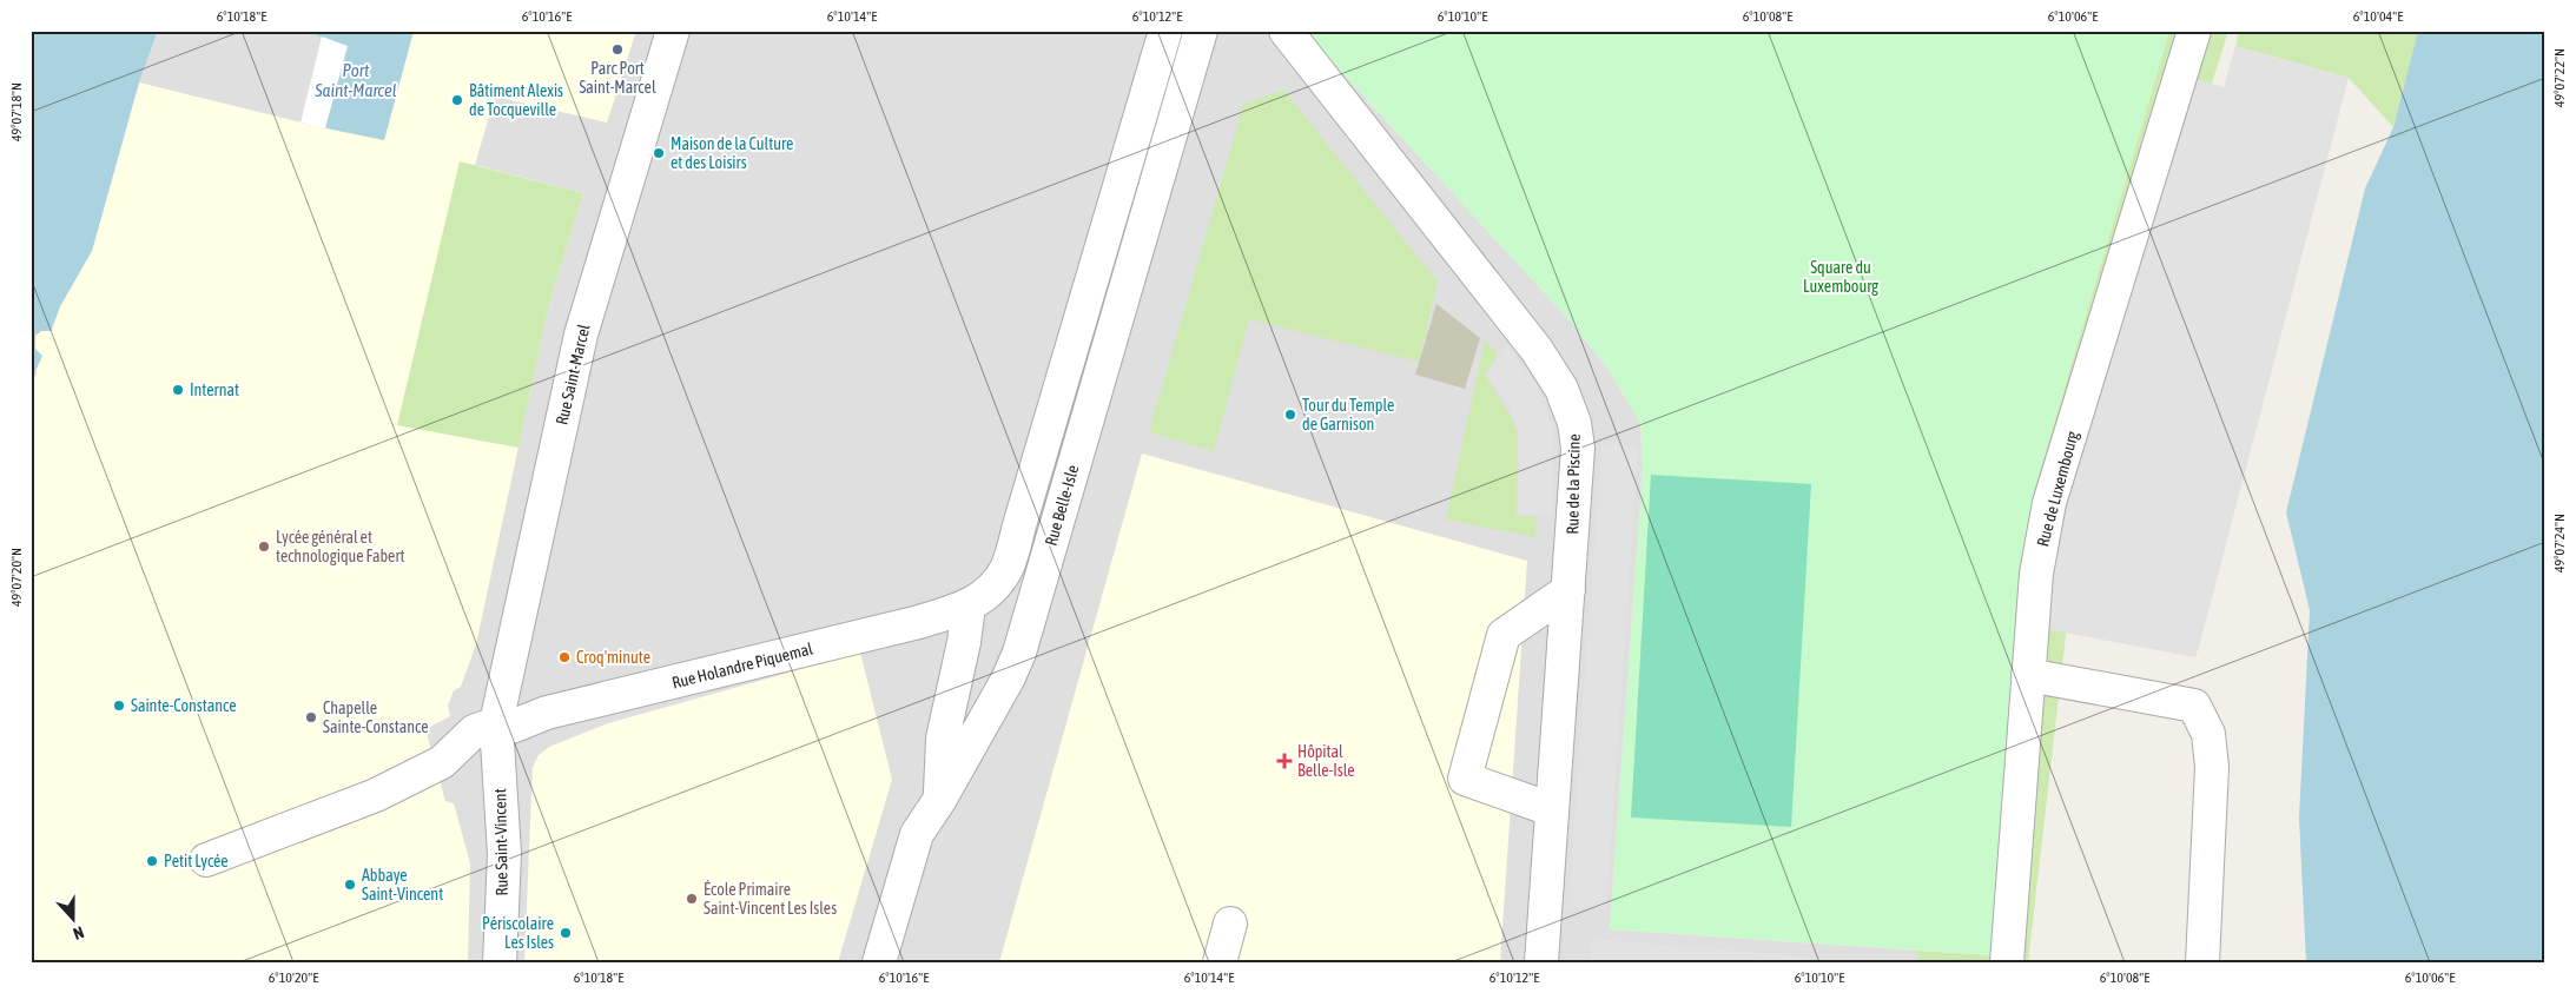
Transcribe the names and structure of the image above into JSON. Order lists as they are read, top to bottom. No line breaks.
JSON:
{"streets":{"street":["Rue Saint-Marcel","Rue de la Piscine","Rue de Luxembourg","Rue Belle-Isle","Rue Holandre Piquemal","Rue Saint-Vincent"]},"crossings":[["Rue Saint-Marcel","Rue Holandre Piquemal"],["Rue Saint-Marcel","Rue Saint-Vincent"],["Rue Holandre Piquemal","Rue Saint-Vincent"]],"water":["Port Saint-Marcel"],"parks":["Square du Luxembourg"],"places":{"other":["Parc Port Saint-Marcel","Bâtiment Alexis de Tocqueville","Maison de la Culture et des Loisirs","Internat","Tour du Temple de Garnison","Lycée général et technologique Fabert","Croq'minute","Sainte-Constance","Chapelle Sainte-Constance","Petit Lycée","Abbaye Saint-Vincent","École Primaire Saint-Vincent Les Isles","Périscolaire Les Isles"],"health":["Hôpital Belle-Isle"]},"north":"bottom","coordinates":["6°10'18\"E","6°10'16\"E","6°10'14\"E","6°10'12\"E","6°10'10\"E","6°10'08\"E","6°10'06\"E","6°10'04\"E","49°07'22\"N","49°07'18\"N","49°07'24\"N","49°07'20\"N","6°10'20\"E"]}
